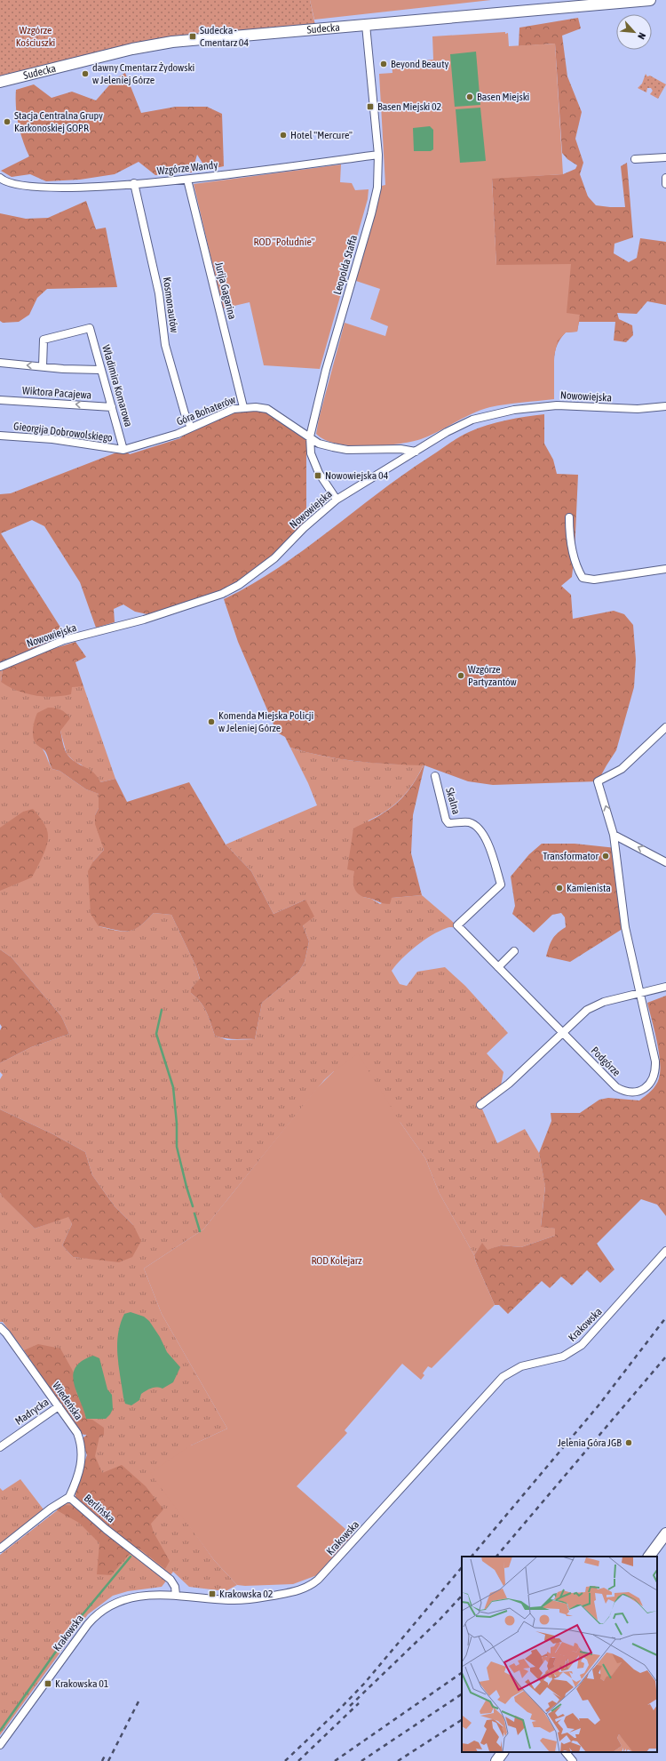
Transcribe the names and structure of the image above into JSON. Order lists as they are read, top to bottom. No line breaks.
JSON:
{"streets":{"street":["Sudecka","Wzgórze Wandy","Leopolda Staffa","Jurija Gagarina","Kosmonautów","Władimira Komarowa","Wiktora Pacajewa","Nowowiejska","Góra Bohaterów","Gieorgija Dobrowolskiego","Skalna","Podgórze","Krakowska","Wiedeńska","Madrycka","Berlińska"]},"crossings":[["Sudecka","Leopolda Staffa"],["Wzgórze Wandy","Leopolda Staffa"],["Wzgórze Wandy","Jurija Gagarina"],["Wzgórze Wandy","Kosmonautów"],["Leopolda Staffa","Nowowiejska"],["Leopolda Staffa","Góra Bohaterów"],["Jurija Gagarina","Góra Bohaterów"],["Kosmonautów","Góra Bohaterów"],["Władimira Komarowa","Wiktora Pacajewa"],["Władimira Komarowa","Góra Bohaterów"],["Władimira Komarowa","Gieorgija Dobrowolskiego"],["Nowowiejska","Góra Bohaterów"],["Góra Bohaterów","Gieorgija Dobrowolskiego"],["Skalna","Podgórze"],["Krakowska","Berlińska"],["Wiedeńska","Madrycka"],["Wiedeńska","Berlińska"]],"parks":["Wzgórze Kościuszki","ROD \"Południe\"","ROD Kolejarz"],"places":{"transit":["Sudecka - Cmentarz 04","Basen Miejski 02","Nowowiejska 04","Krakowska 02","Krakowska 01"],"other":["Beyond Beauty","dawny Cmentarz Żydowski w Jeleniej Górze","Basen Miejski","Stacja Centralna Grupy Karkonoskiej GOPR","Hotel \"Mercure\"","Wzgórze Partyzantów","Komenda Miejska Policji w Jeleniej Górze","Transformator","Kamienista","Jelenia Góra JGB"]},"north":"bottom right"}
